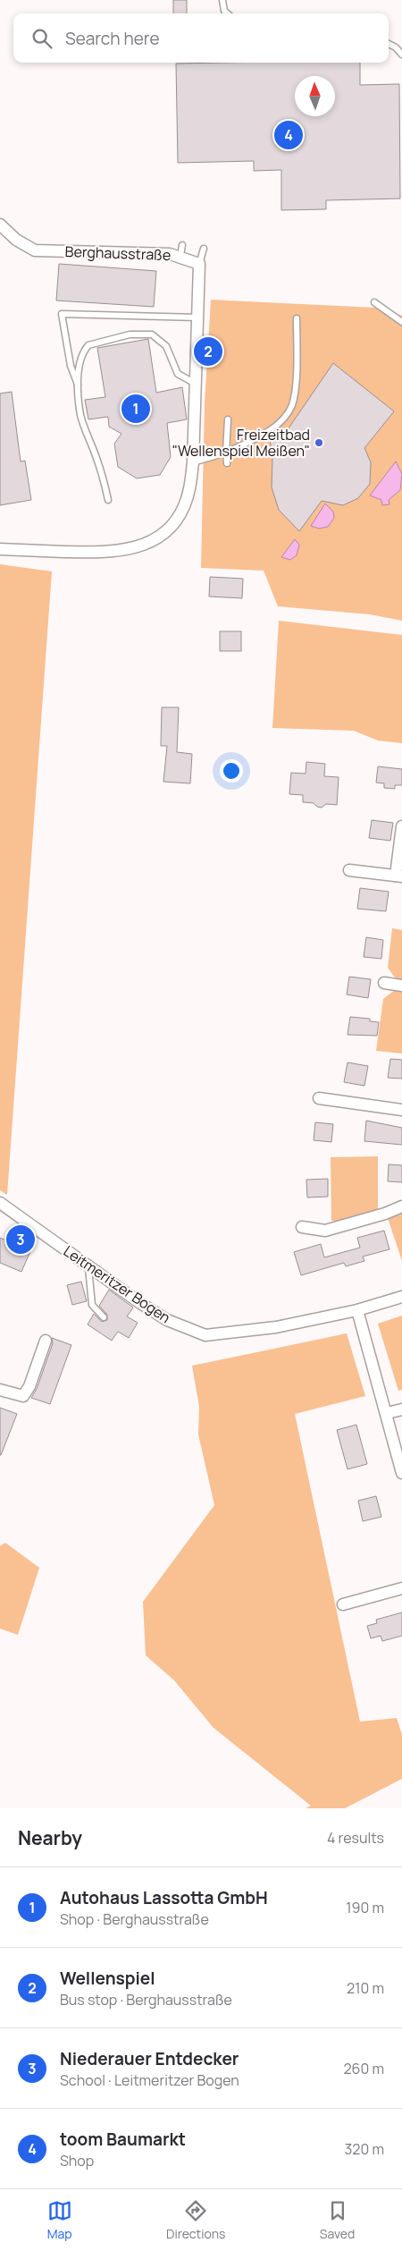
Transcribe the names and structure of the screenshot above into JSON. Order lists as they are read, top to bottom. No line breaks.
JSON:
{"streets":{"street":["Berghausstraße","Leitmeritzer Bogen"]},"places":["Freizeitbad \"Wellenspiel Meißen\""],"north":"top","page":{"search":"Search here","pins":["4","2","1","3"],"heading":["Nearby","4 results"],"list":[{"mark":"1","name":"Autohaus Lassotta GmbH","note":"Shop · Berghausstraße","value":"190 m"},{"mark":"2","name":"Wellenspiel","note":"Bus stop · Berghausstraße","value":"210 m"},{"mark":"3","name":"Niederauer Entdecker","note":"School · Leitmeritzer Bogen","value":"260 m"},{"mark":"4","name":"toom Baumarkt","note":"Shop","value":"320 m"}],"nav":["Map","Directions","Saved"]}}
